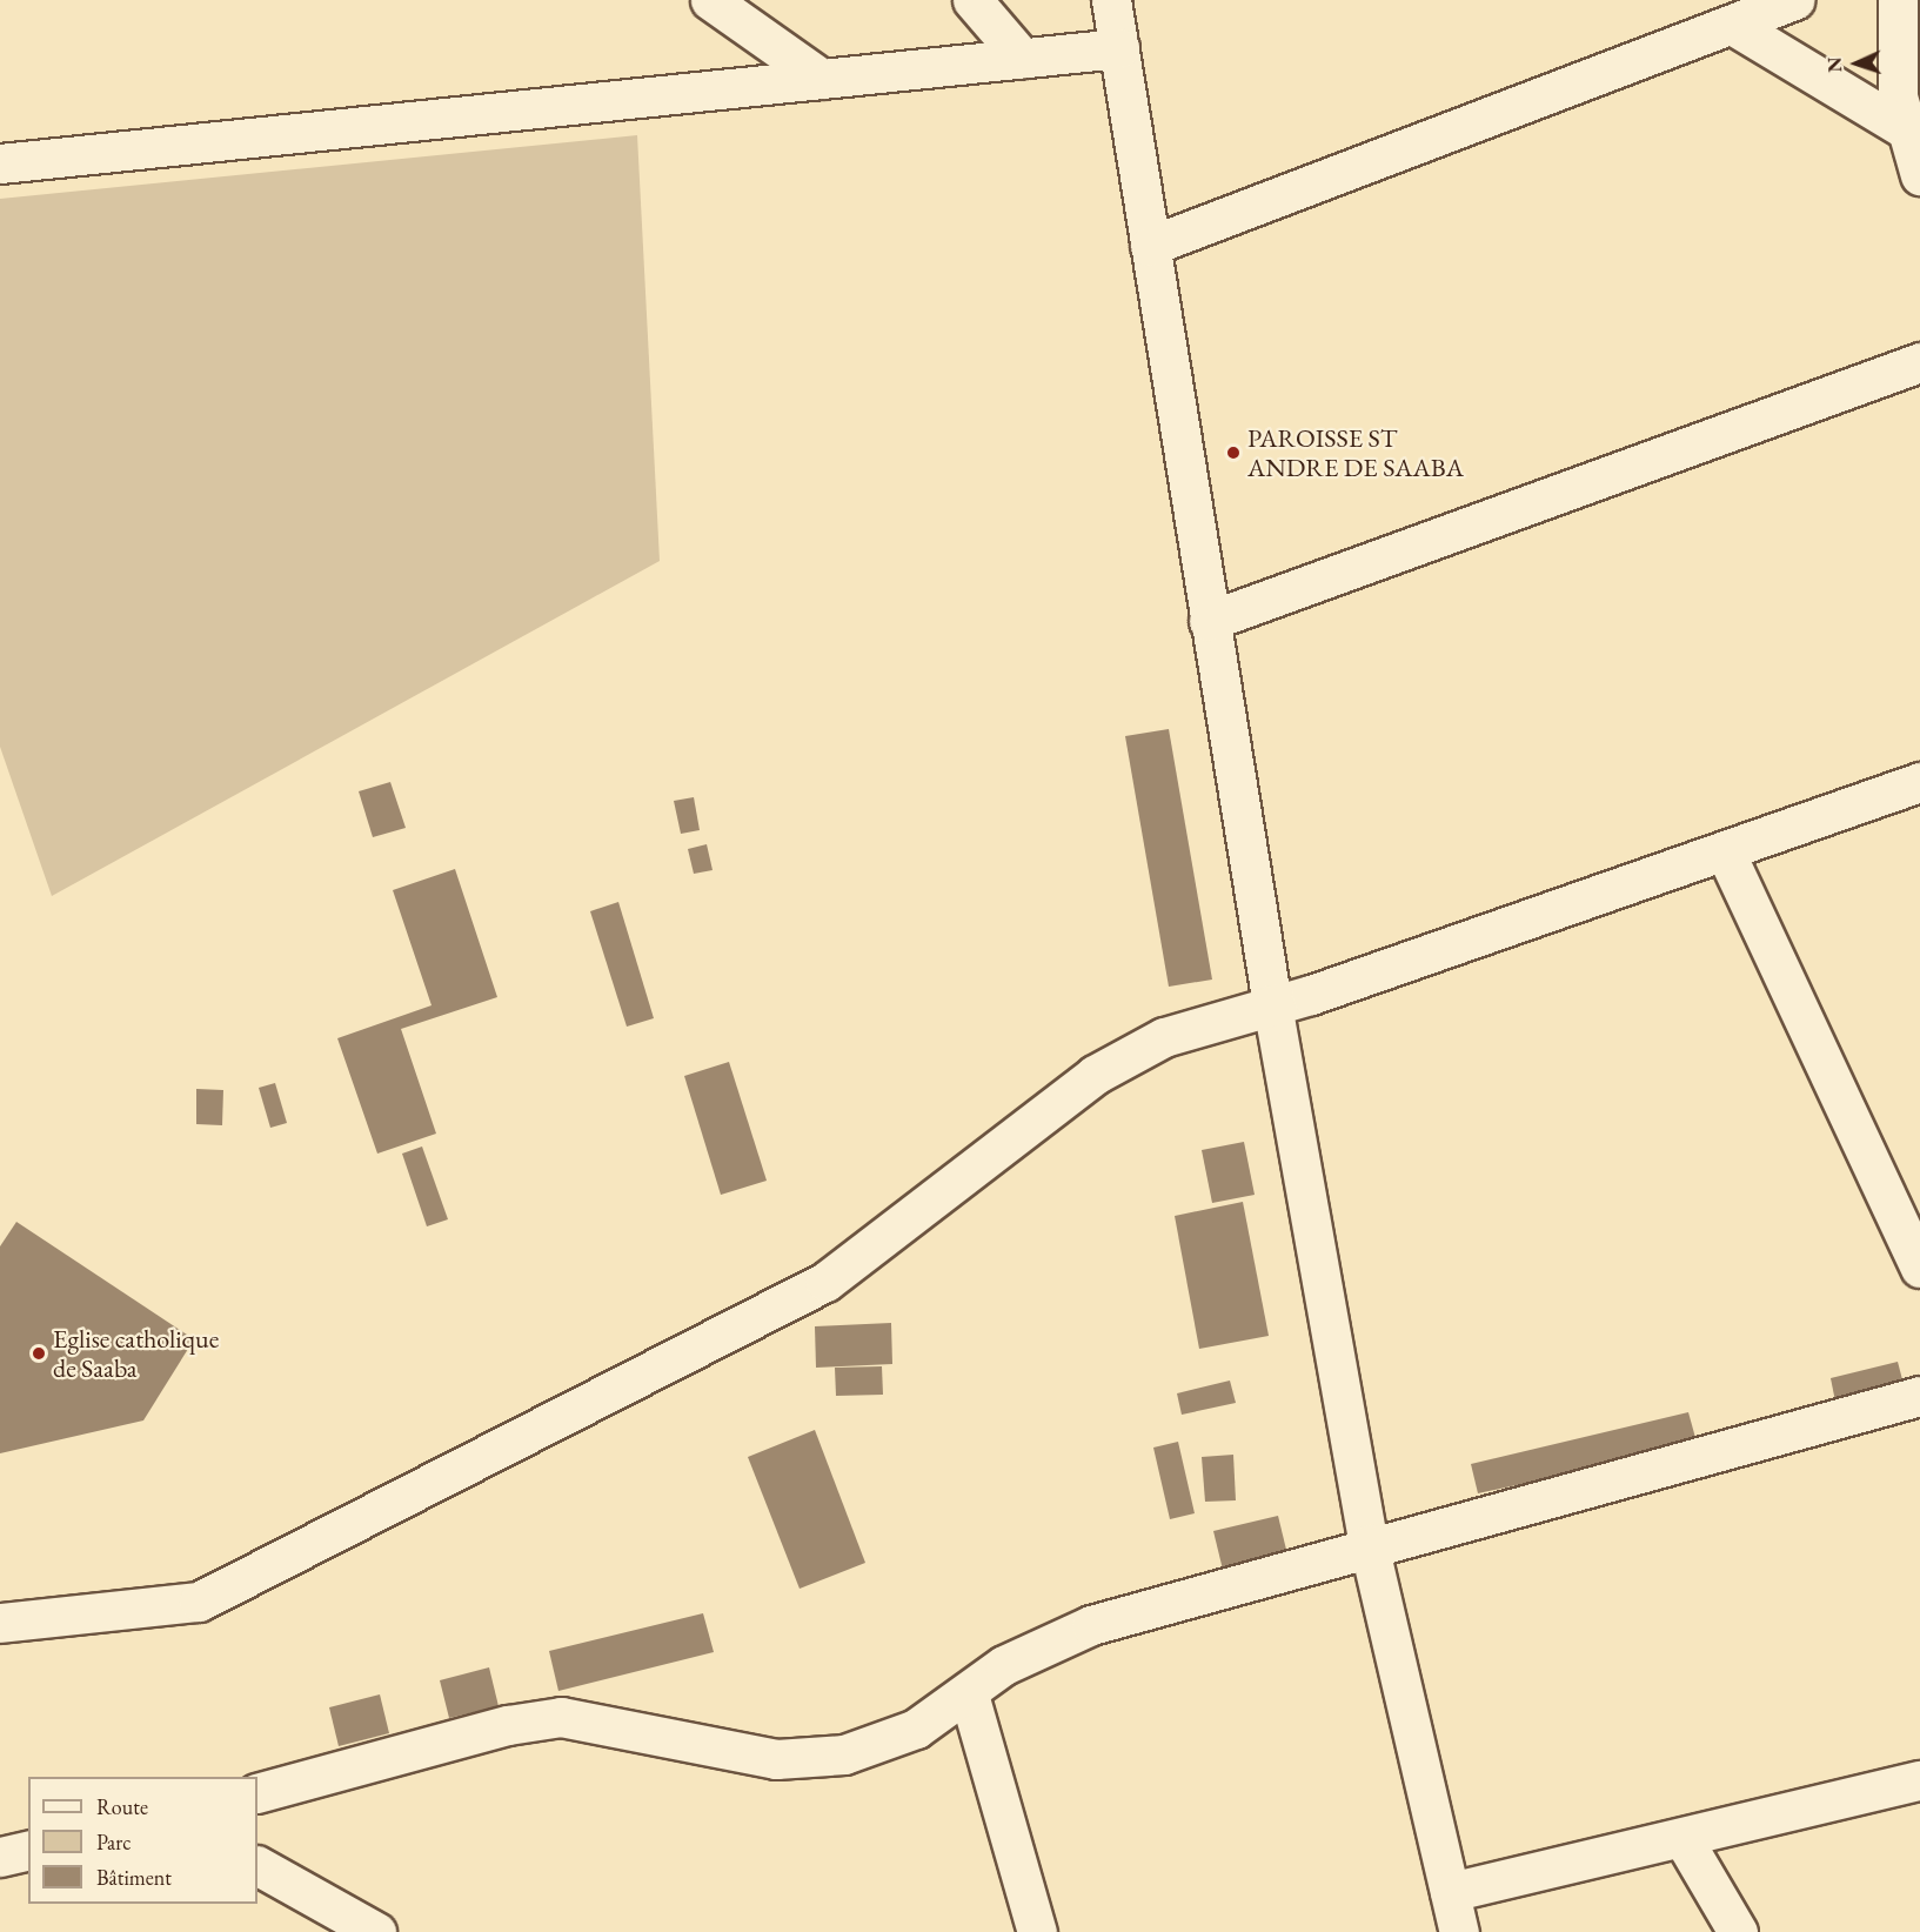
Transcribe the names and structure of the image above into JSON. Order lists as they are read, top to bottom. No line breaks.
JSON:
{"places":["PAROISSE ST ANDRE DE SAABA","Eglise catholique de Saaba"],"legend":["Route","Parc","Bâtiment"],"north":"left"}
